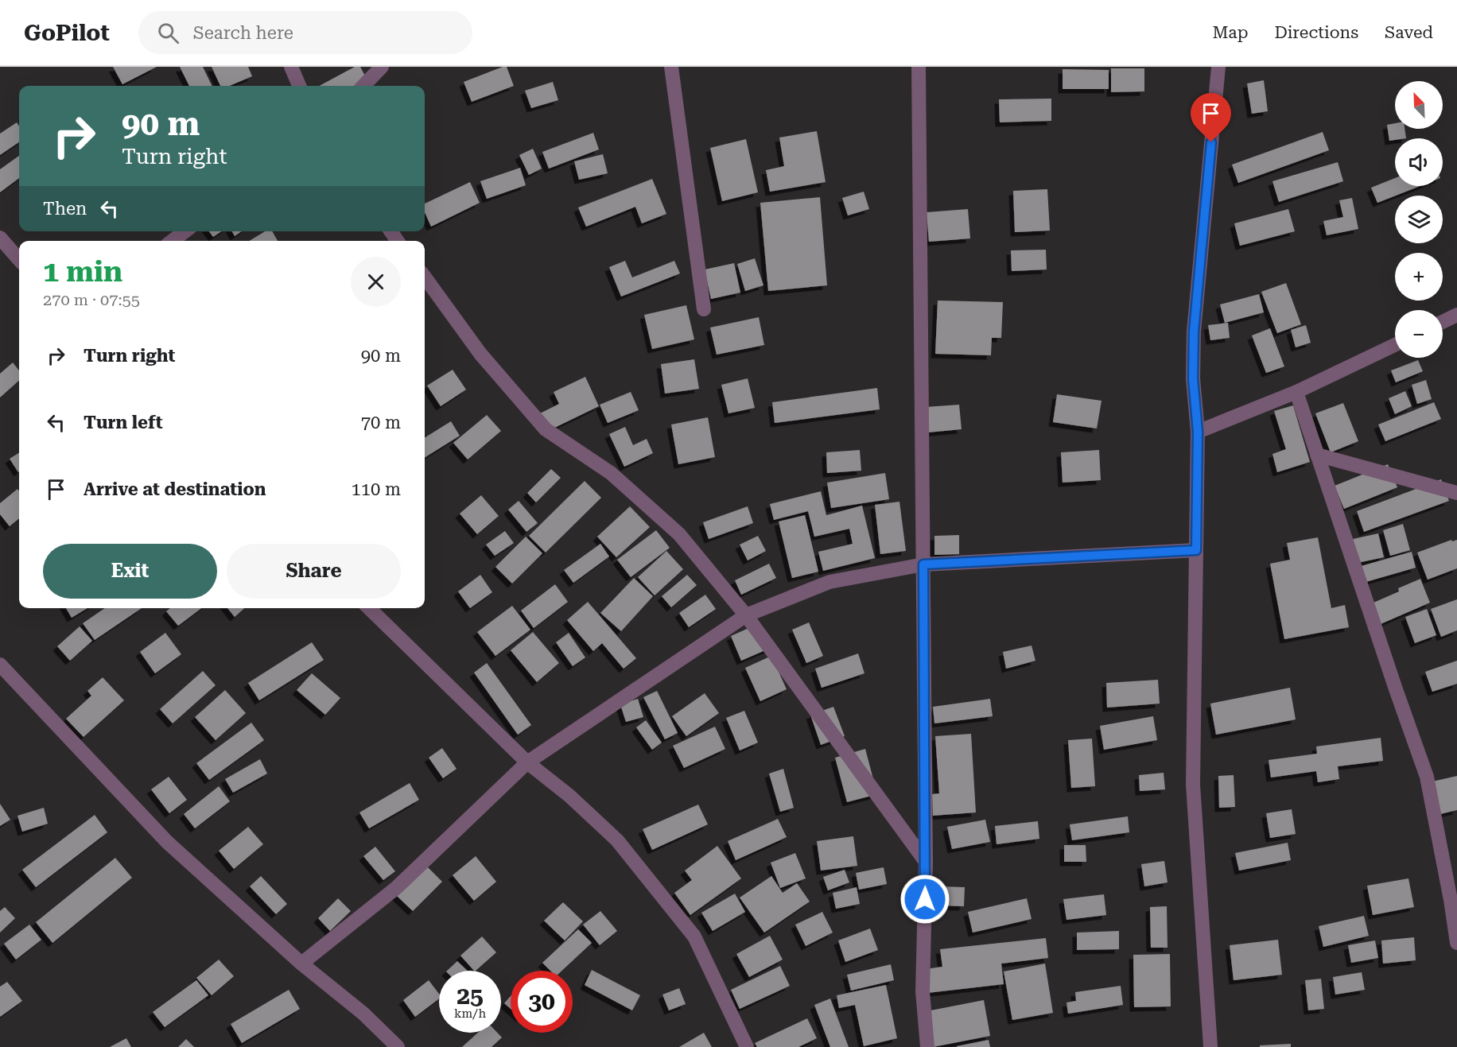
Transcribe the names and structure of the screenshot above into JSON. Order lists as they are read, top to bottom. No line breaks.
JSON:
{"north":"top left","page":{"header":"GoPilot","search":"Search here","nav":["Map","Directions","Saved"],"map_buttons":["+","−"],"turn":["90 m","Turn right"],"then":"Then","heading":["1 min","270 m · 07:55"],"list":[{"name":"Turn right","value":"90 m"},{"name":"Turn left","value":"70 m"},{"name":"Arrive at destination","value":"110 m"}],"buttons":["Exit","Share"],"speed":"25 km/h","limit":"30"}}
